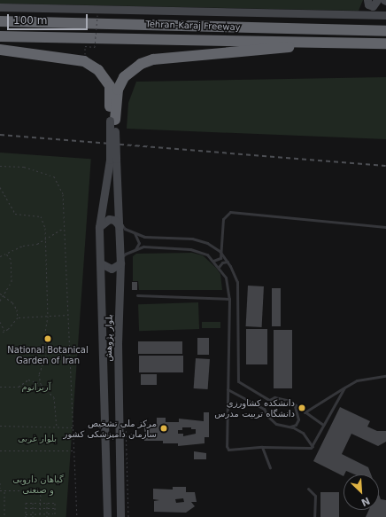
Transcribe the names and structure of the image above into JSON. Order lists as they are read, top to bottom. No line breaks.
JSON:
{"streets":{"highway":["Tehran-Karaj Freeway"],"street":["بلوار پژوهش"]},"parks":["آربرانوم","بلوار غربی","گیاهان دارویی و صنعتی"],"places":["National Botanical Garden of Iran","دانشکده کشاورزی دانشگاه تربیت مدرس","مرکز ملی تشخیص سازمان دامپزشکی کشور"],"scale_bar":"100 m","north":"bottom right"}
